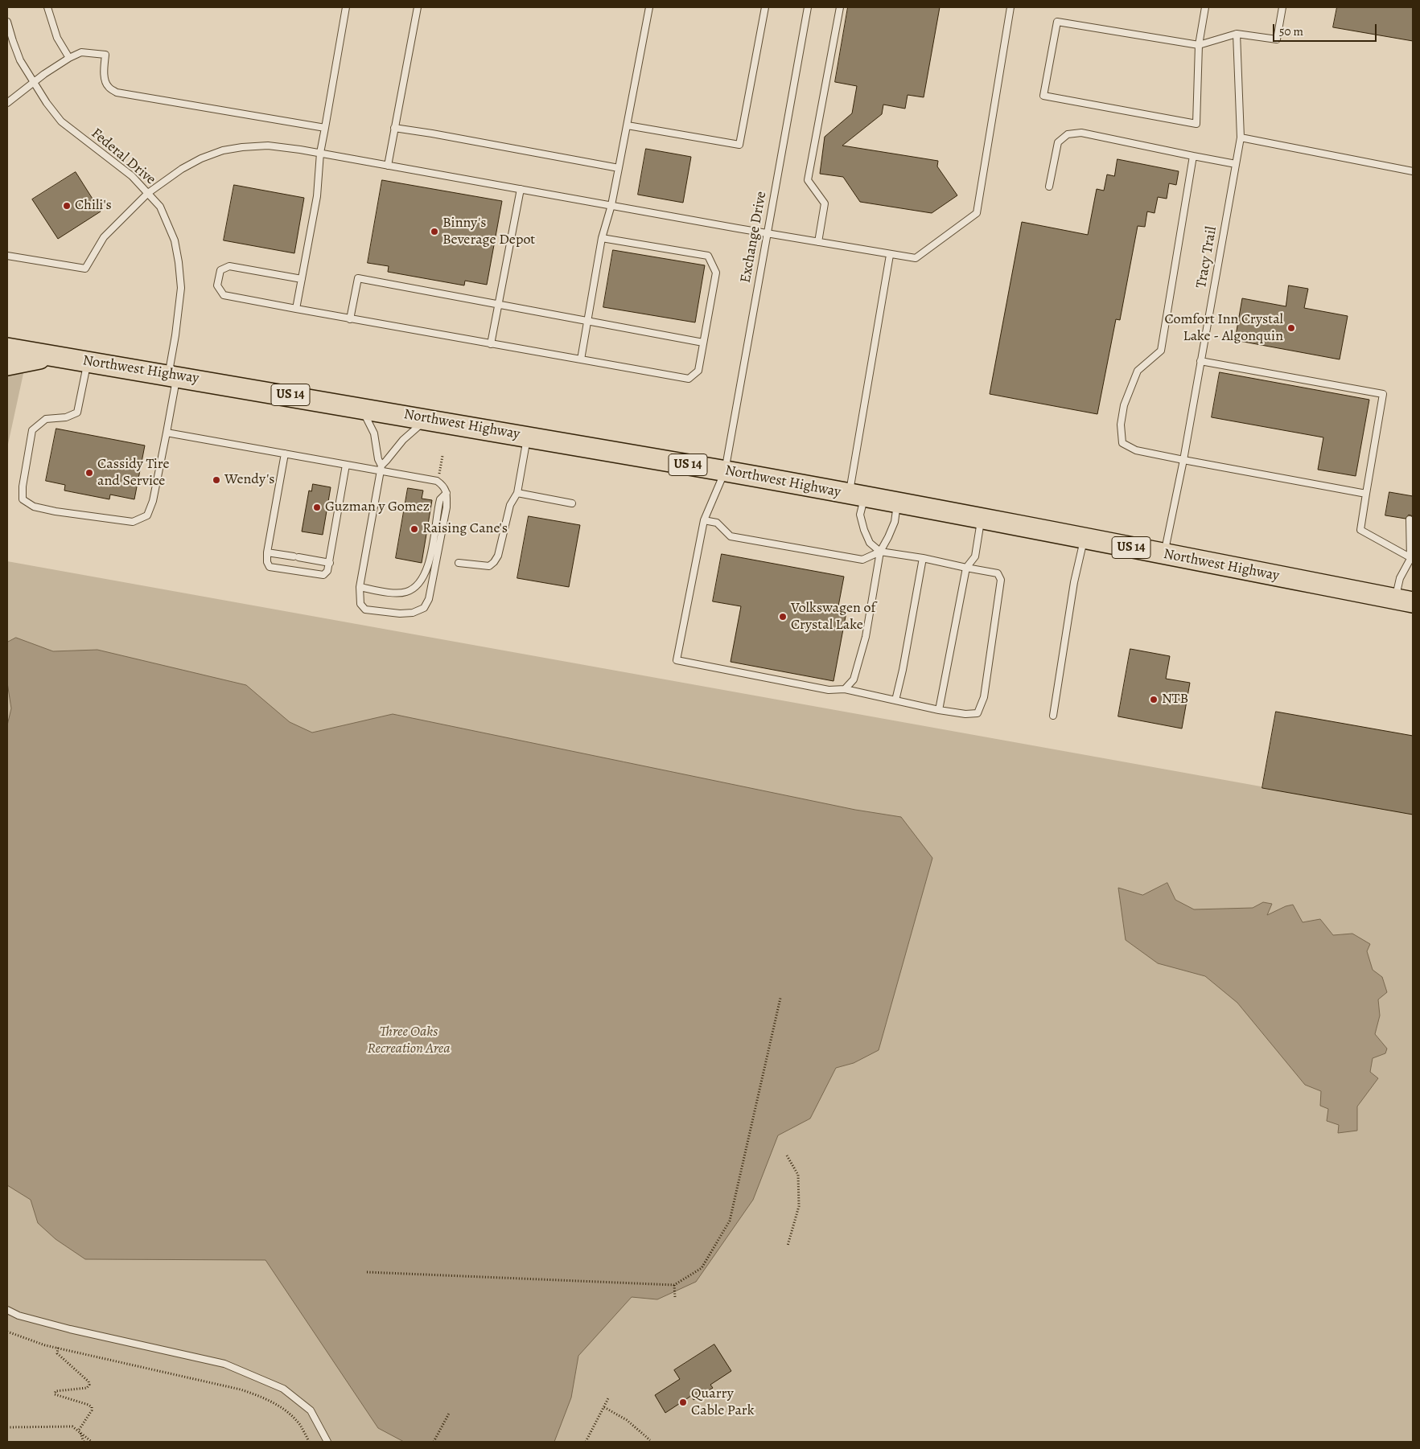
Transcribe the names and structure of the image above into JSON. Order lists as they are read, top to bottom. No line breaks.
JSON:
{"streets":{"main road":["Northwest Highway","US 14"],"lane":["Federal Drive","Exchange Drive","Tracy Trail"]},"crossings":[["Federal Drive","Northwest Highway"],["Exchange Drive","Northwest Highway"],["Tracy Trail","Northwest Highway"]],"parks":["Three Oaks Recreation Area"],"places":["Chili's","Binny's Beverage Depot","Comfort Inn Crystal Lake - Algonquin","Cassidy Tire and Service","Wendy's","Guzman y Gomez","Raising Cane's","Volkswagen of Crystal Lake","NTB","Quarry Cable Park"],"scale_bar":"50 m"}
